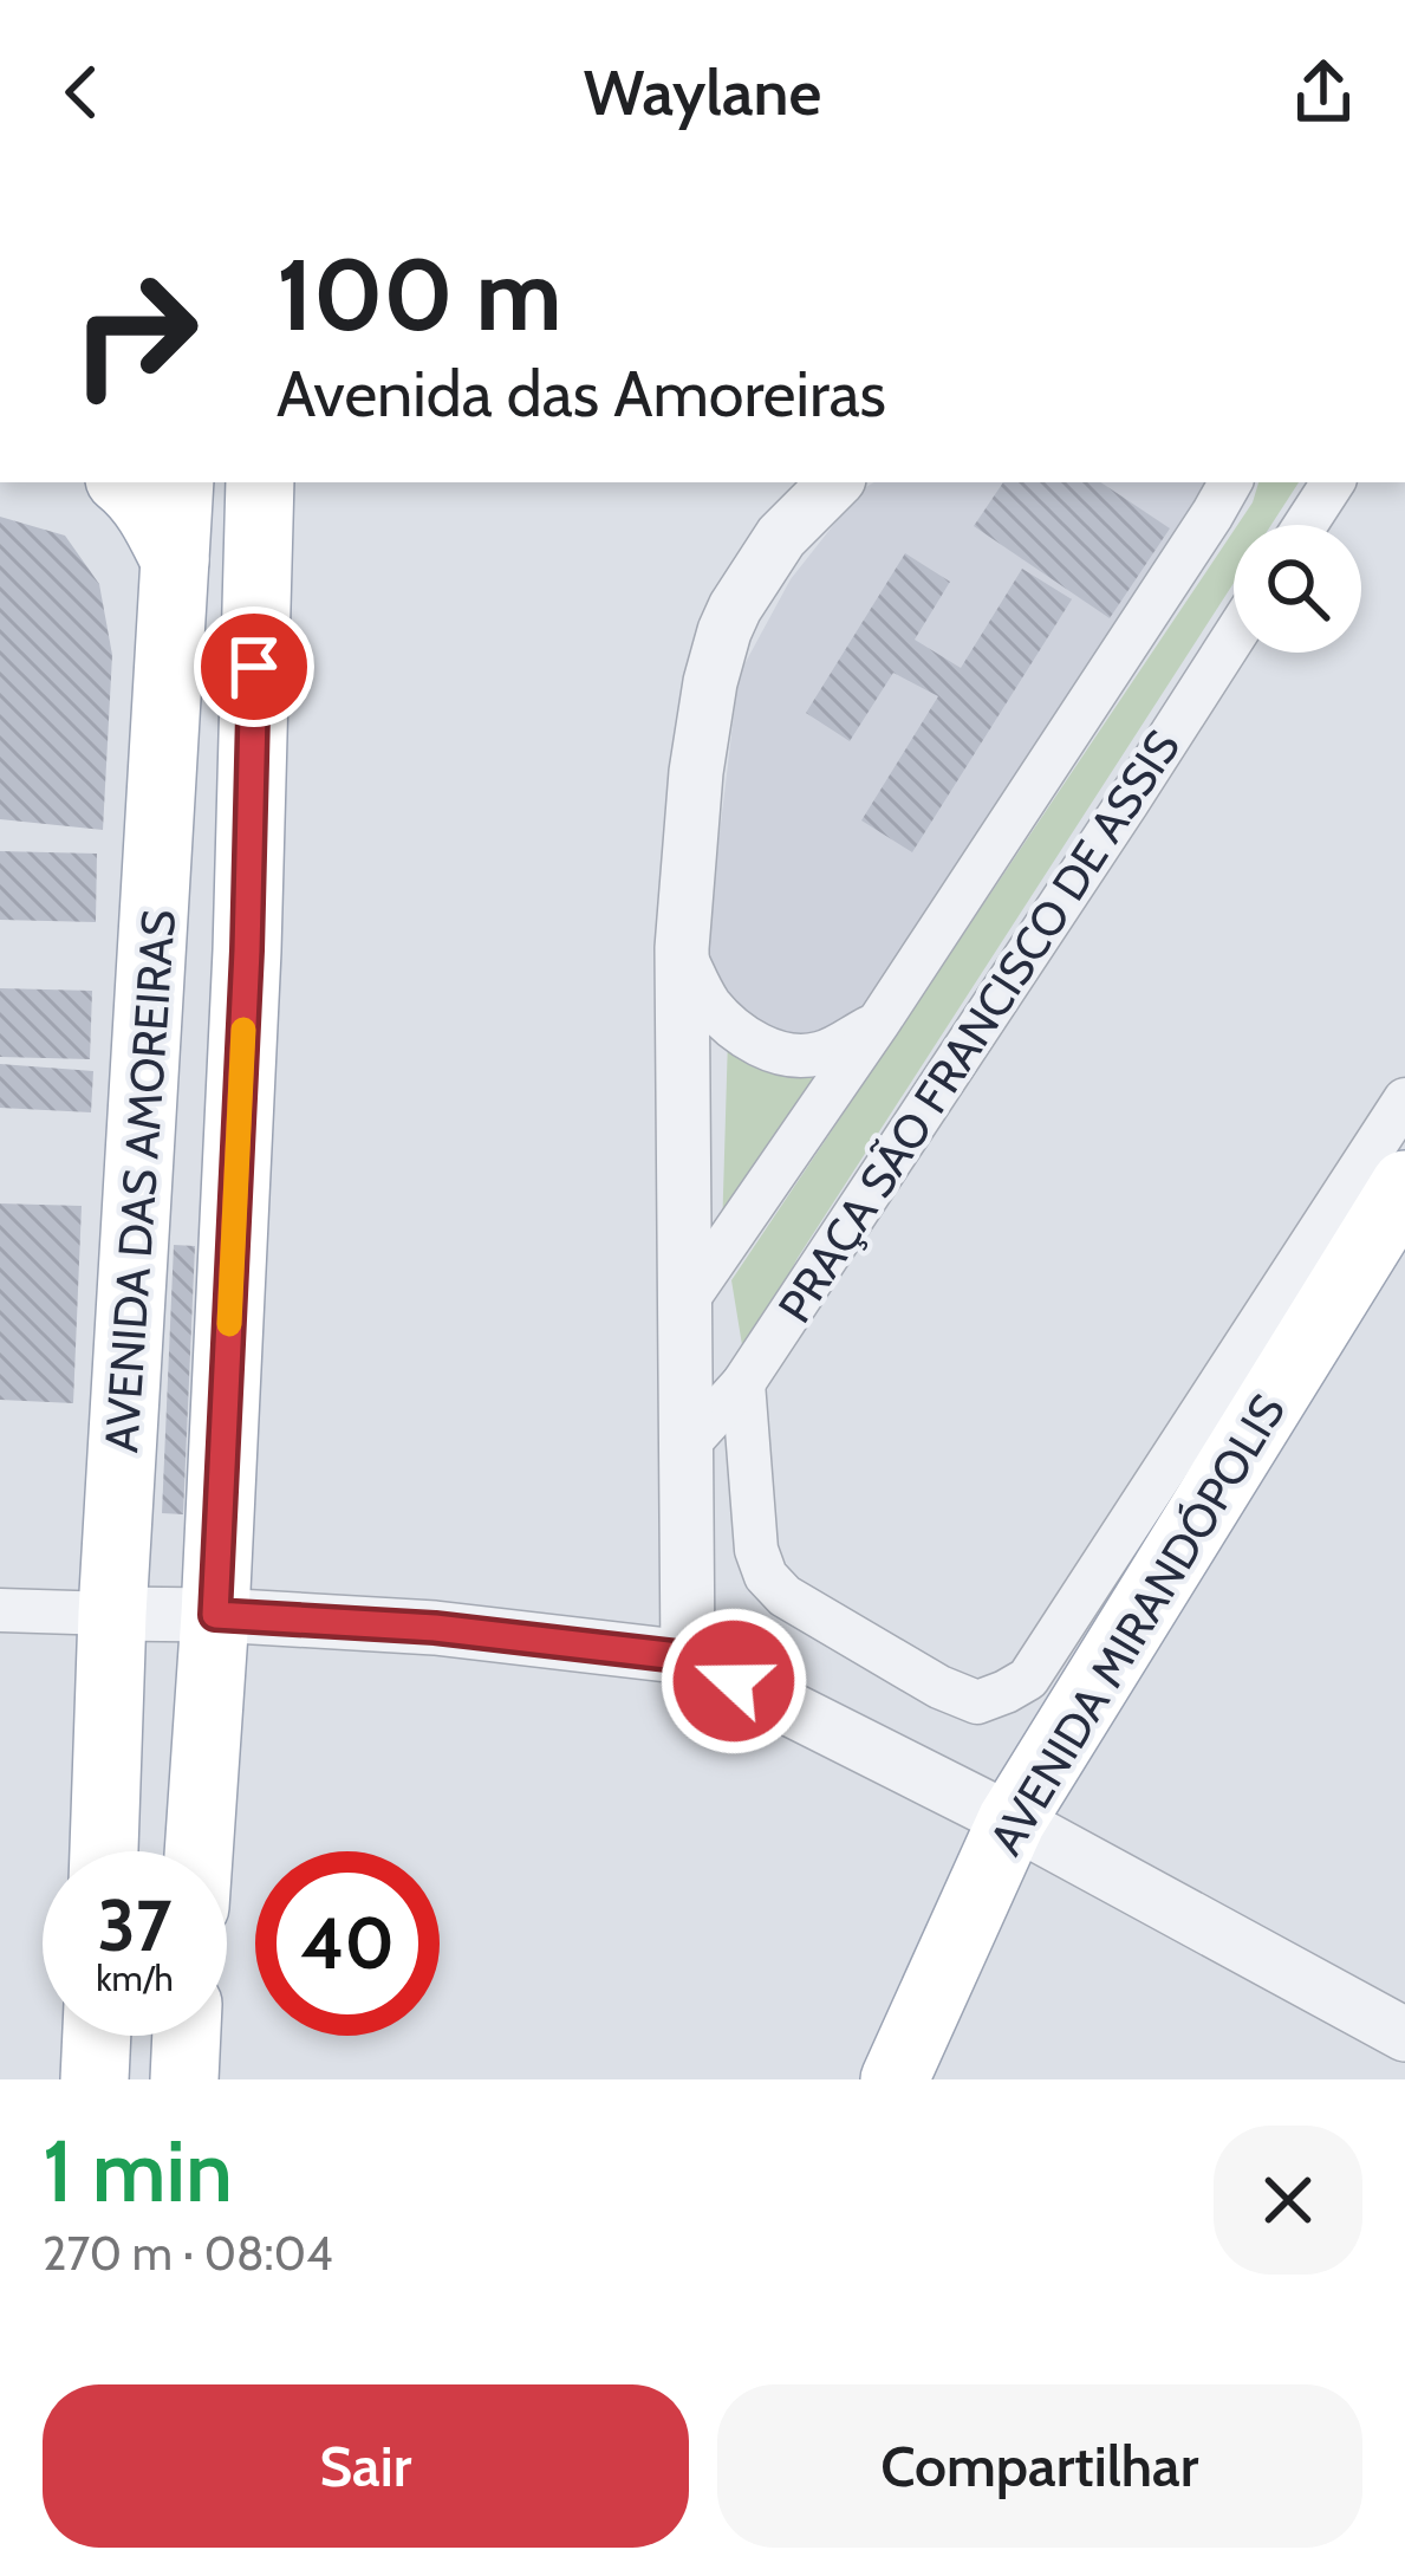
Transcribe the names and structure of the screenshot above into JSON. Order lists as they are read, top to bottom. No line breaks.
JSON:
{"streets":{"main road":["AVENIDA DAS AMOREIRAS","AVENIDA MIRANDÓPOLIS"],"street":["PRAÇA SÃO FRANCISCO DE ASSIS"]},"crossings":[["PRAÇA SÃO FRANCISCO DE ASSIS","AVENIDA MIRANDÓPOLIS"]],"page":{"header":"Waylane","turn":["100 m","Avenida das Amoreiras"],"speed":"37 km/h","limit":"40","heading":["1 min","270 m · 08:04"],"buttons":["Sair","Compartilhar"]}}
